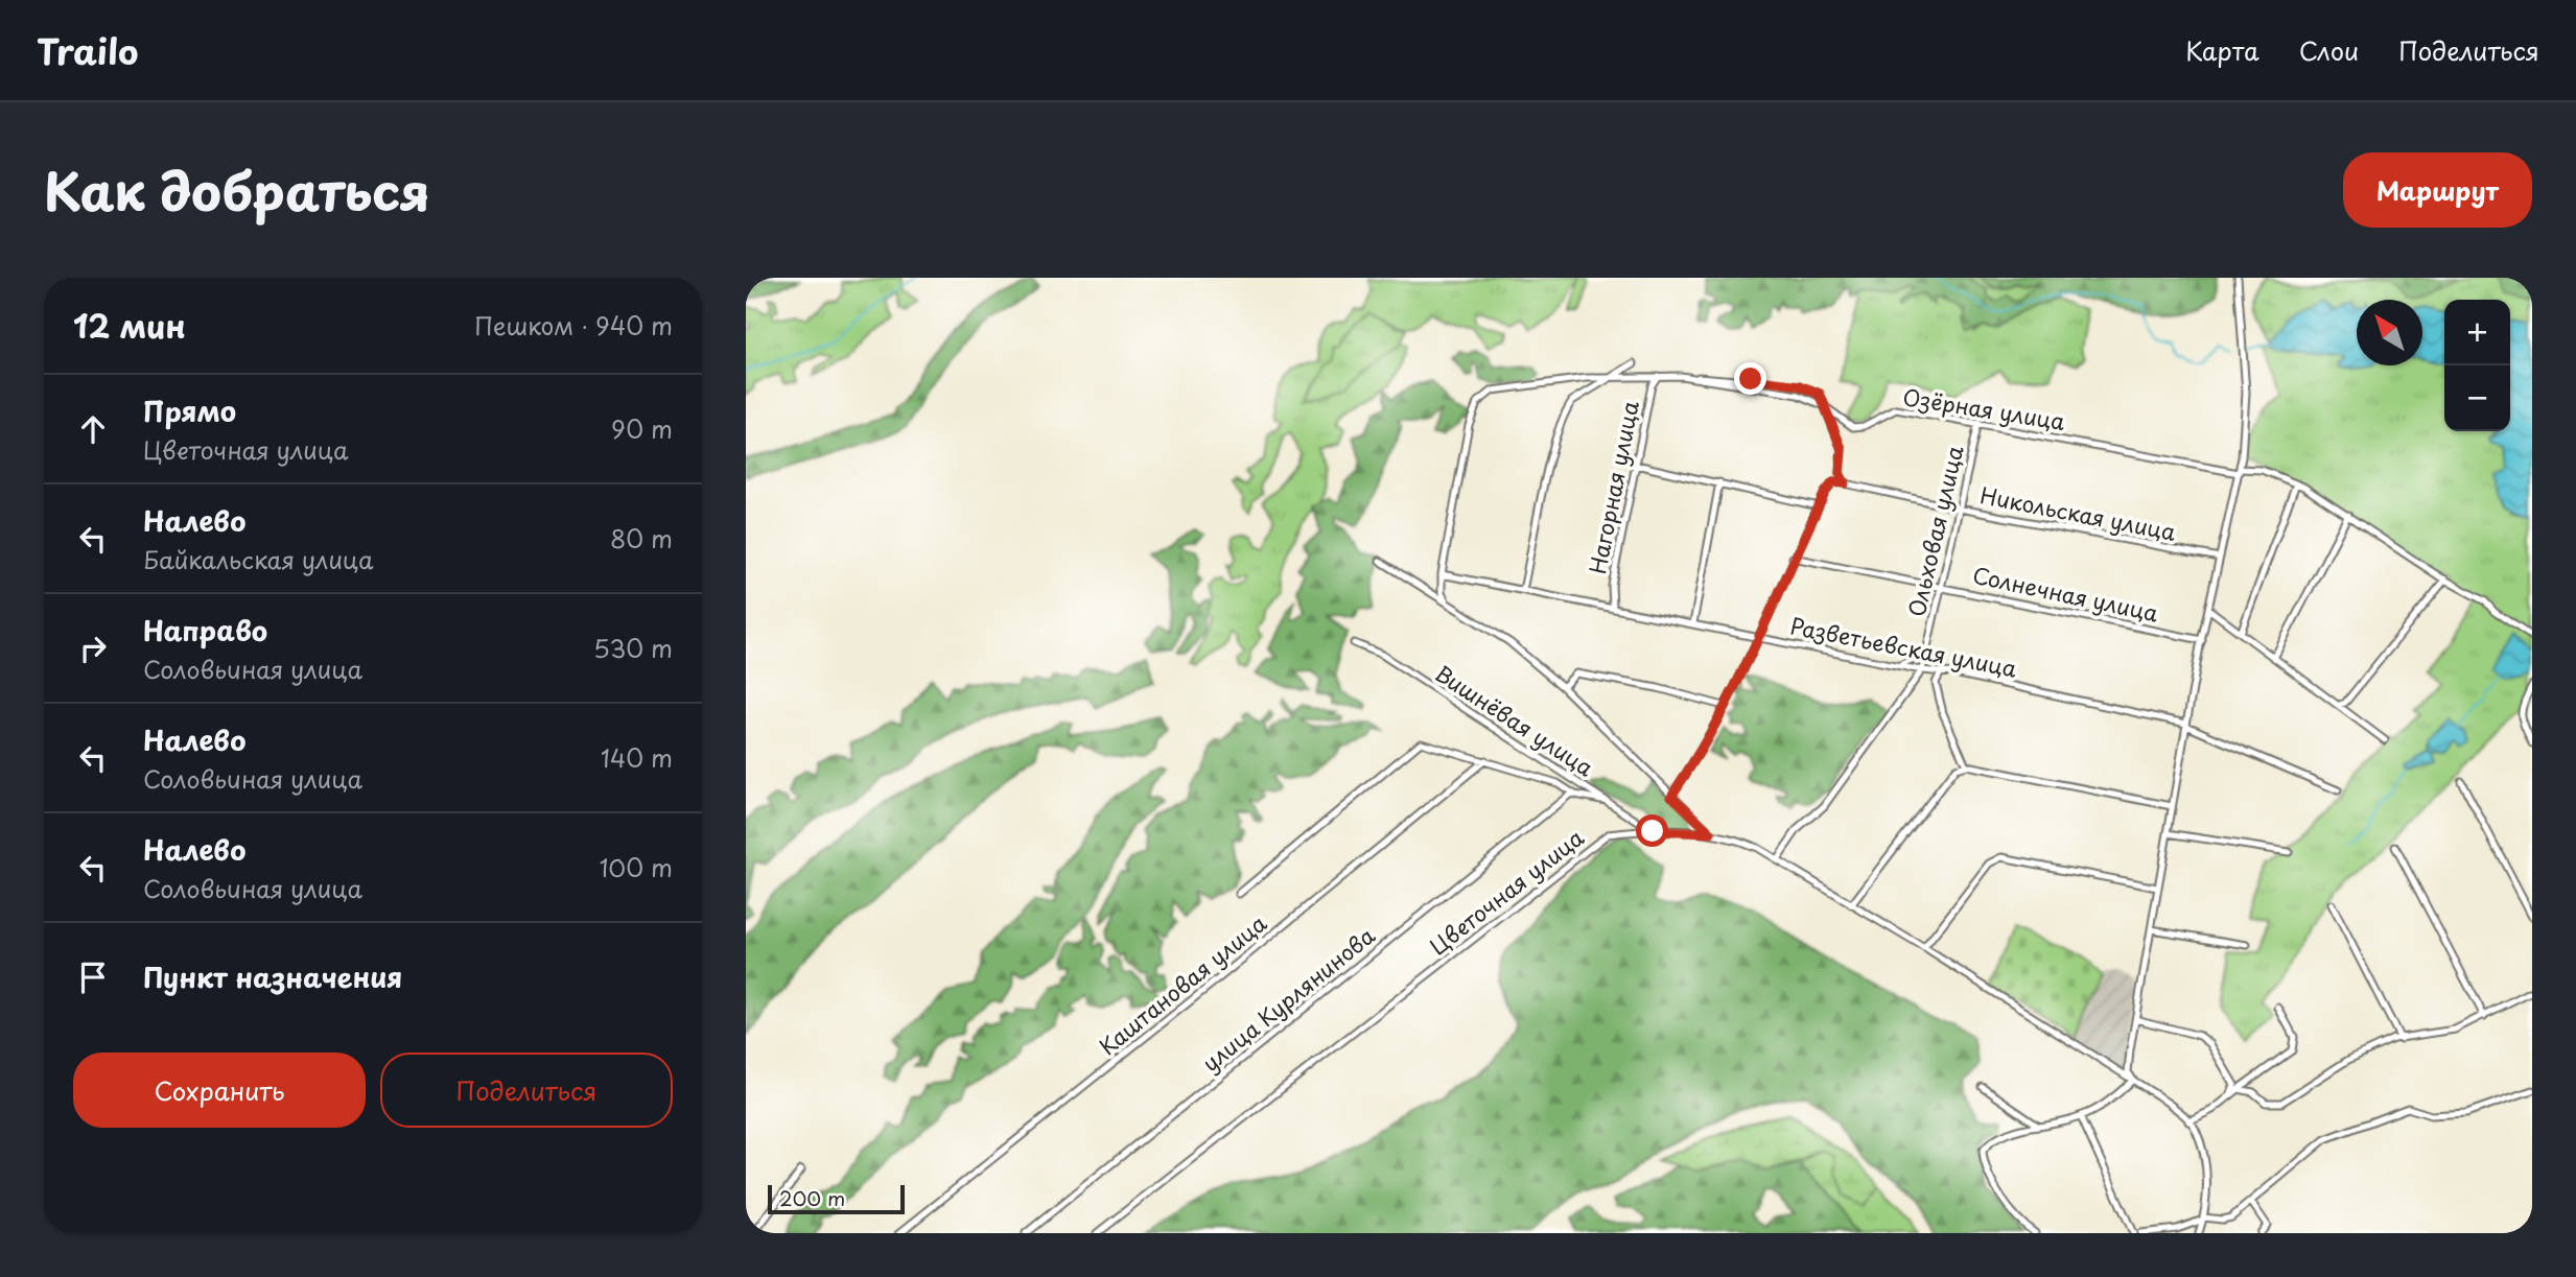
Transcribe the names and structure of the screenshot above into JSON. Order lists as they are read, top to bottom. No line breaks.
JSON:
{"streets":{"street":["Озёрная улица","Нагорная улица","Никольская улица","Ольховая улица","Солнечная улица","Разветьевская улица","Вишнёвая улица","Цветочная улица","Каштановая улица","улица Курлянинова"]},"crossings":[["Озёрная улица","Нагорная улица"],["Озёрная улица","Ольховая улица"],["Озёрная улица","Разветьевская улица"],["Нагорная улица","Разветьевская улица"],["Никольская улица","Ольховая улица"],["Ольховая улица","Солнечная улица"],["Ольховая улица","Разветьевская улица"],["Ольховая улица","Цветочная улица"],["Вишнёвая улица","Цветочная улица"]],"scale_bar":"200 m","north":"top left","page":{"header":"Trailo","nav":["Карта","Слои","Поделиться"],"title":"Как добраться","buttons":["Маршрут",["Сохранить","Поделиться"]],"heading":["12 мин","Пешком · 940 m"],"map_buttons":["+","−"],"list":[["Прямо","Цветочная улица","90 m"],["Налево","Байкальская улица","80 m"],["Направо","Соловьиная улица","530 m"],["Налево","Соловьиная улица","140 m"],["Налево","Соловьиная улица","100 m"],"Пункт назначения"],"scale":"200 m"}}
